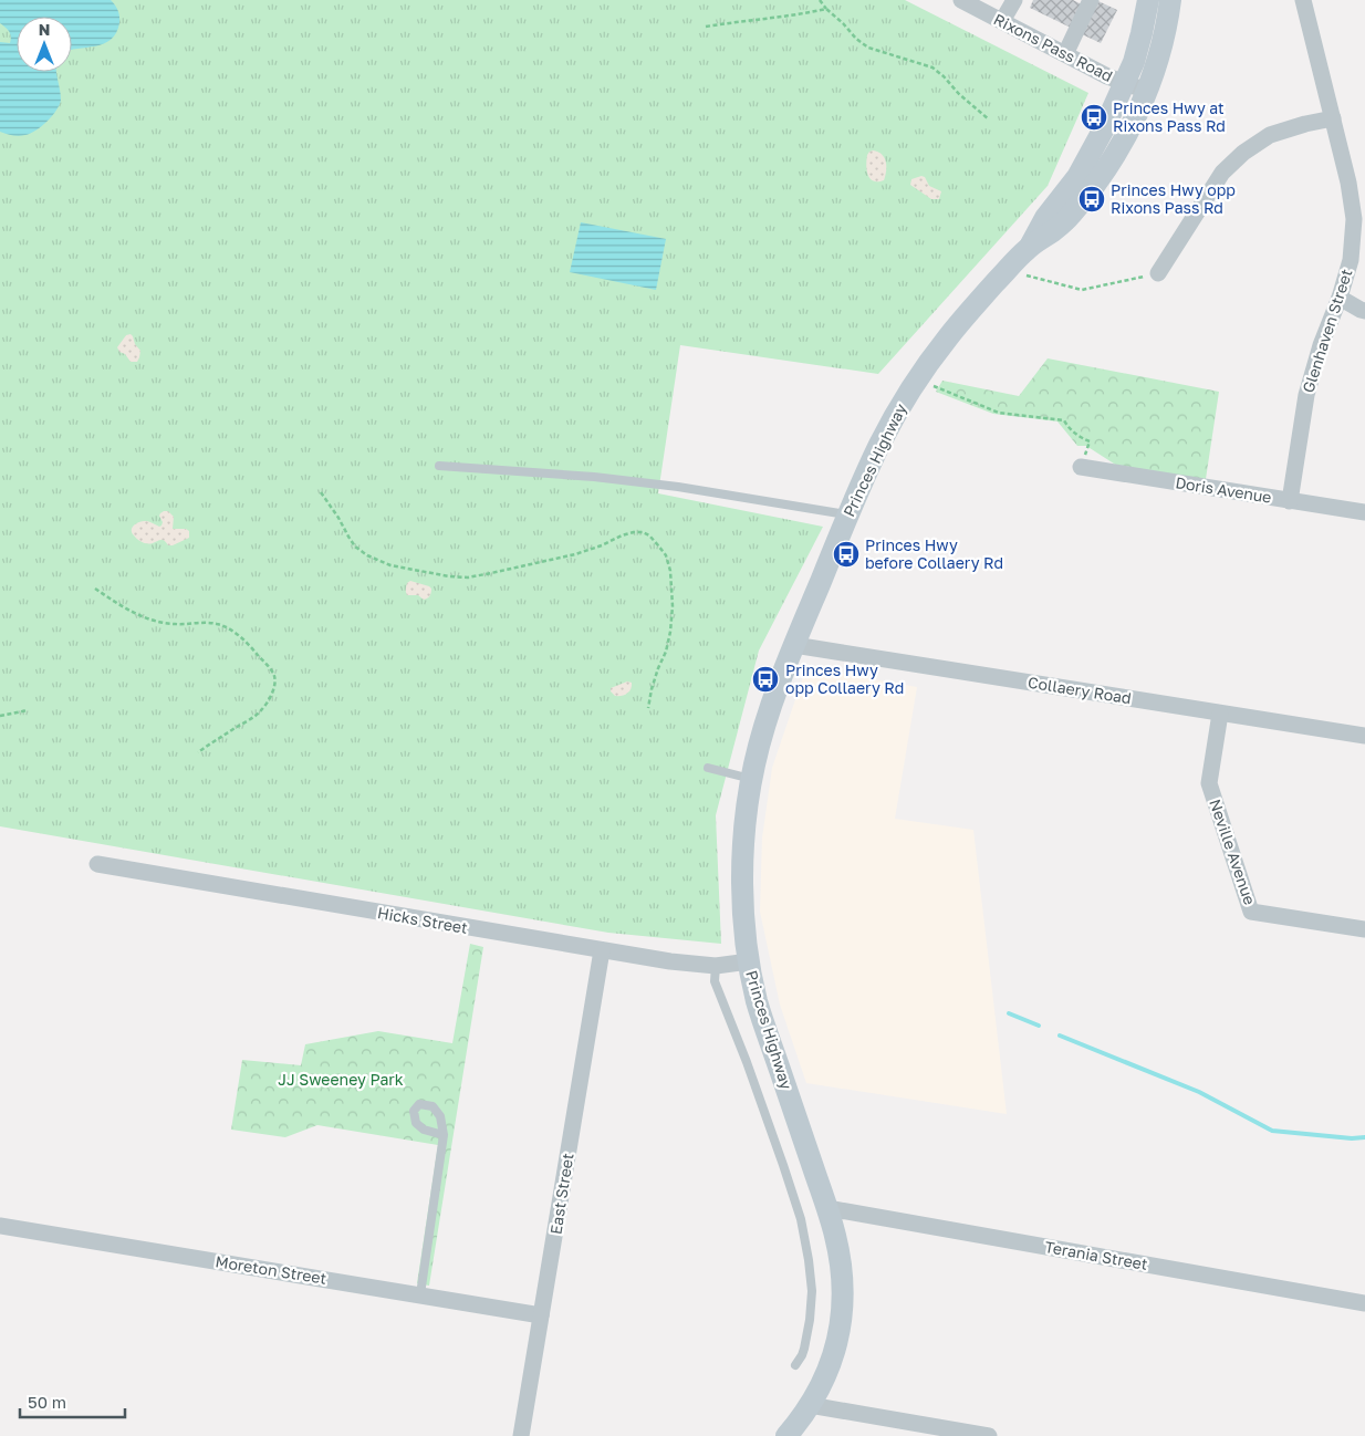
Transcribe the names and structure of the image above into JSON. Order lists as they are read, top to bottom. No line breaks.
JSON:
{"streets":{"main road":["Princes Highway"],"street":["Rixons Pass Road","Glenhaven Street","Doris Avenue","Collaery Road","Neville Avenue","Hicks Street","East Street","Terania Street","Moreton Street"]},"crossings":[["Rixons Pass Road","Princes Highway"],["Glenhaven Street","Doris Avenue"],["Princes Highway","Collaery Road"],["Princes Highway","Hicks Street"],["Princes Highway","Terania Street"],["Collaery Road","Neville Avenue"],["Hicks Street","East Street"],["East Street","Moreton Street"]],"parks":["JJ Sweeney Park"],"places":{"bus stop":["Princes Hwy at Rixons Pass Rd","Princes Hwy opp Rixons Pass Rd","Princes Hwy before Collaery Rd","Princes Hwy opp Collaery Rd"]},"scale_bar":"50 m","north":"top"}
